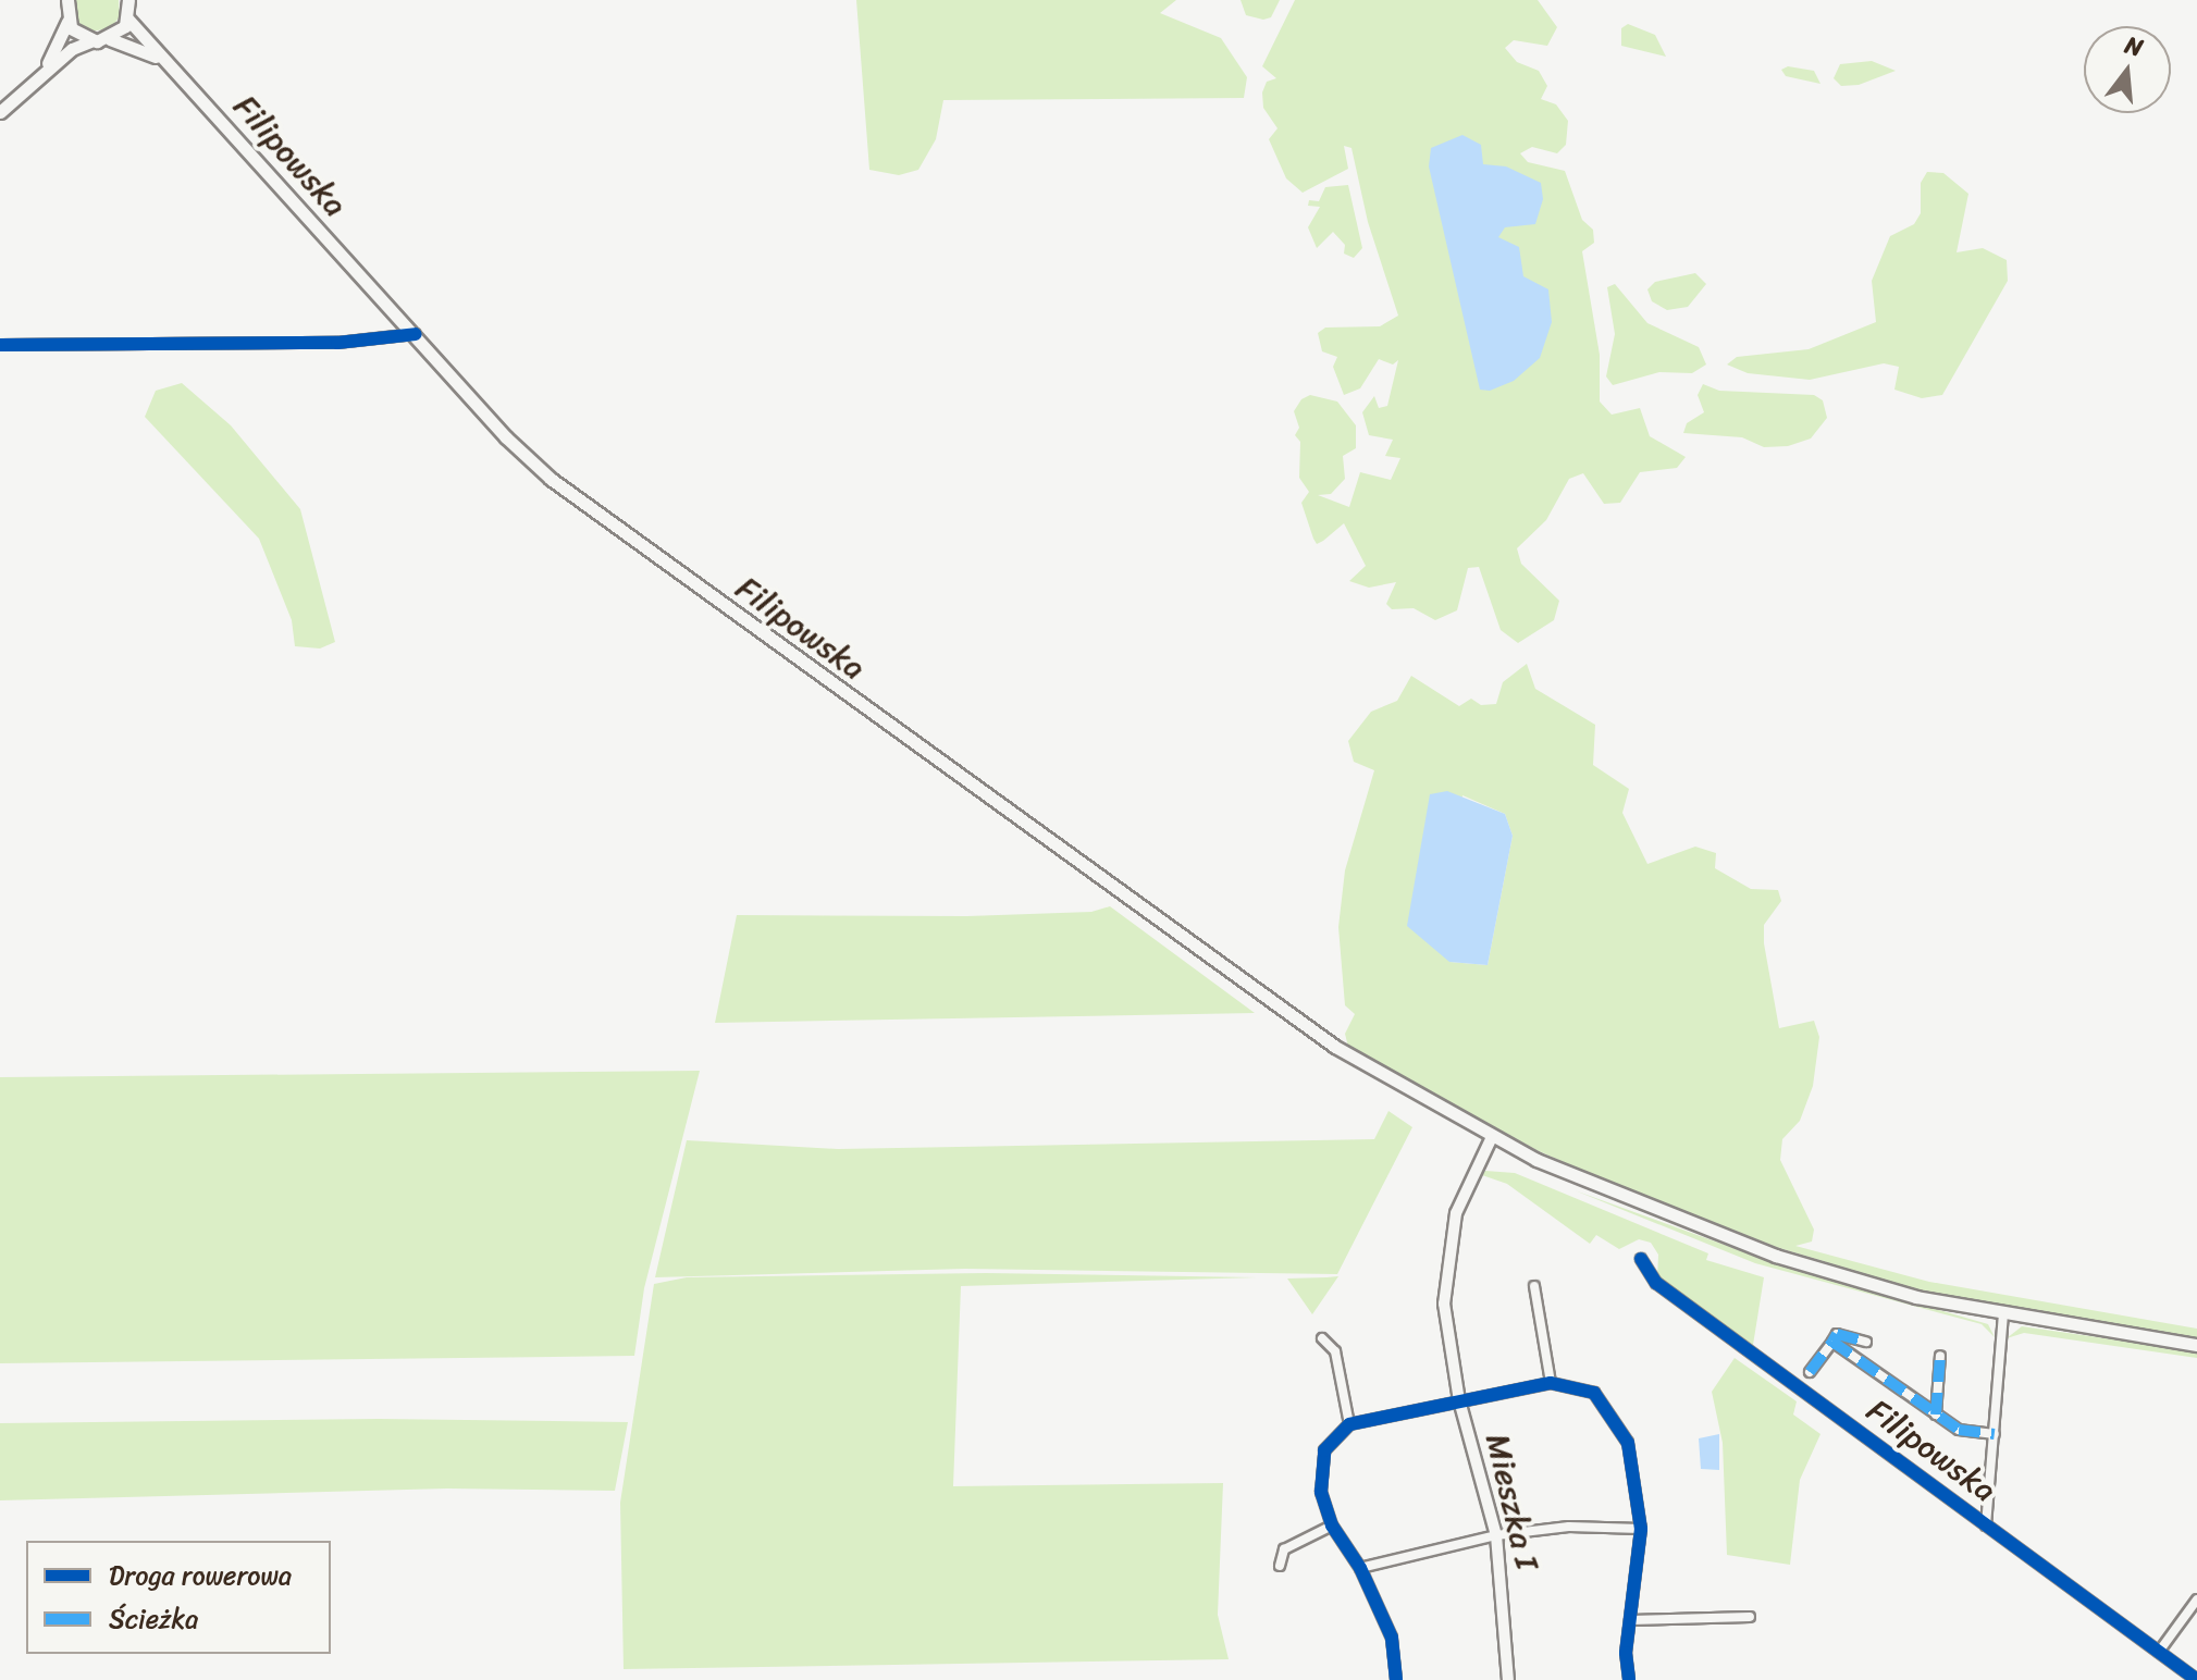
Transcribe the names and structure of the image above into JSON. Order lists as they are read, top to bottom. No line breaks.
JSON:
{"streets":{"main road":["Filipowska"],"street":["Mieszka I"]},"crossings":[["Filipowska","Mieszka I"]],"legend":["Droga rowerowa","Ścieżka"],"north":"top"}
